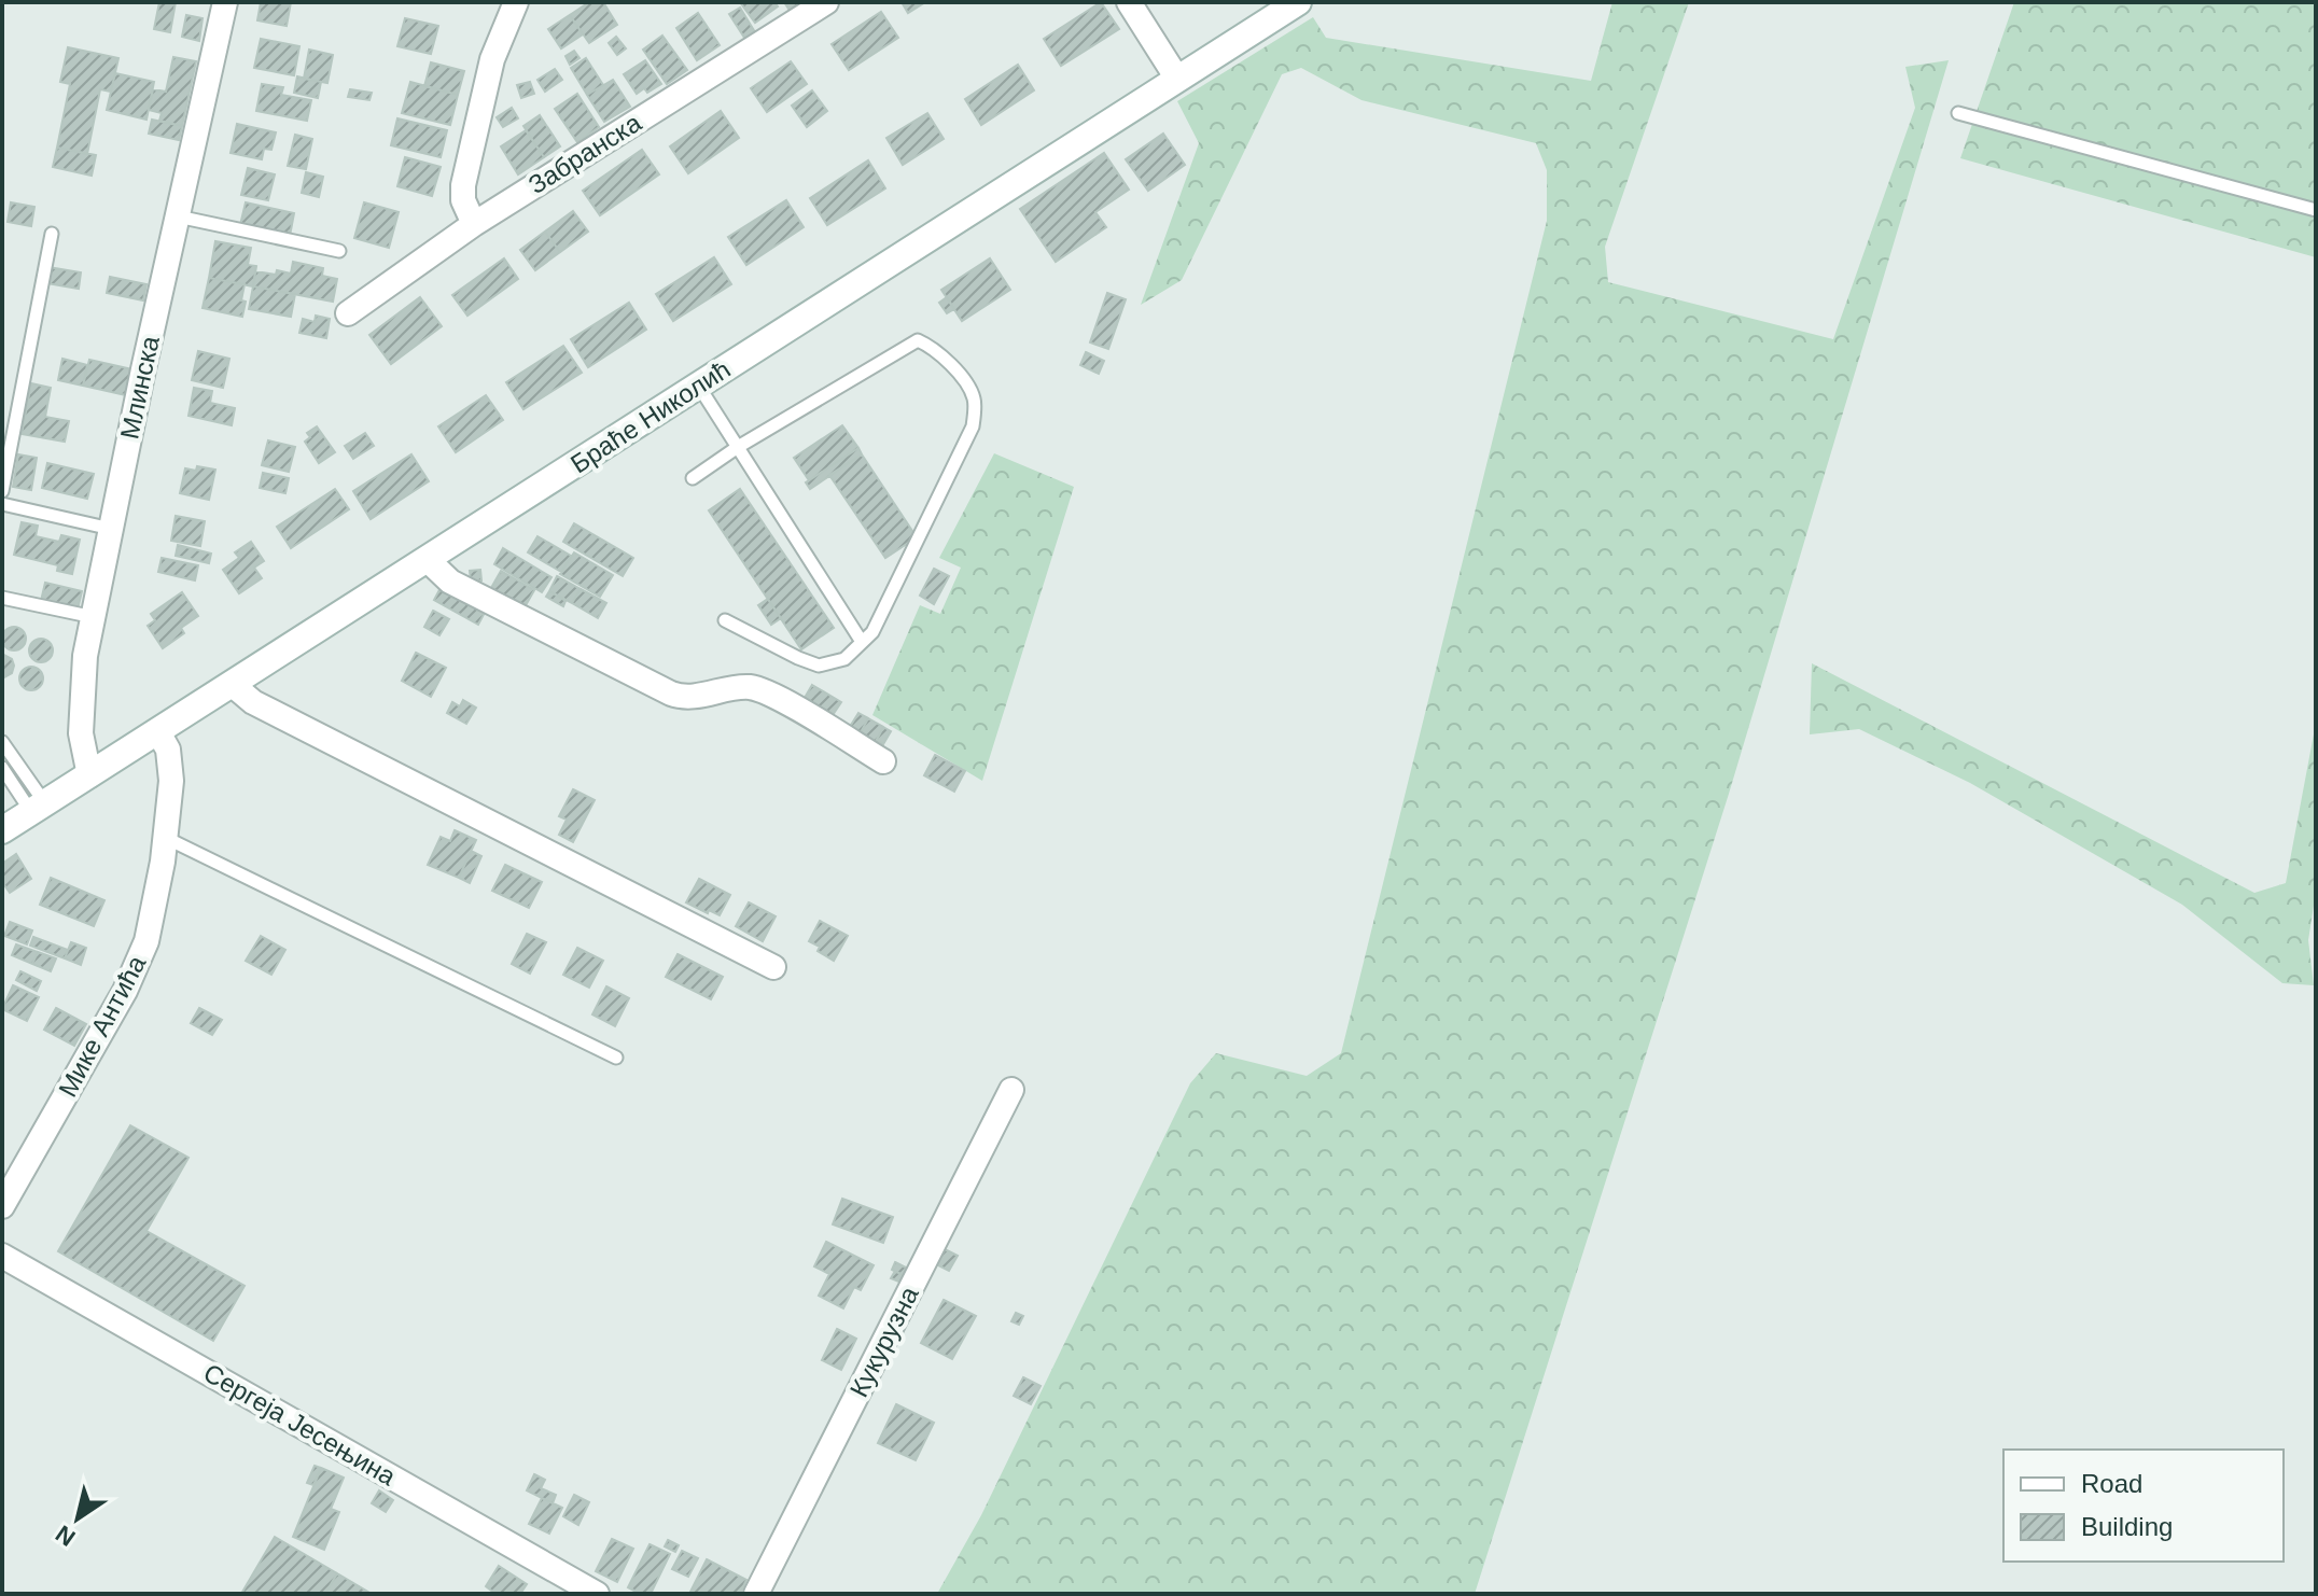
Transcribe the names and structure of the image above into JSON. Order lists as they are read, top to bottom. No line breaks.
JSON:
{"streets":{"main road":["Браће Николић"],"street":["Забранска","Млинска","Мике Антића","Кукурузна","Сергеја Јесењина"]},"crossings":[["Млинска","Браће Николић"],["Браће Николић","Мике Антића"]],"legend":["Road","Building"],"north":"bottom left"}
